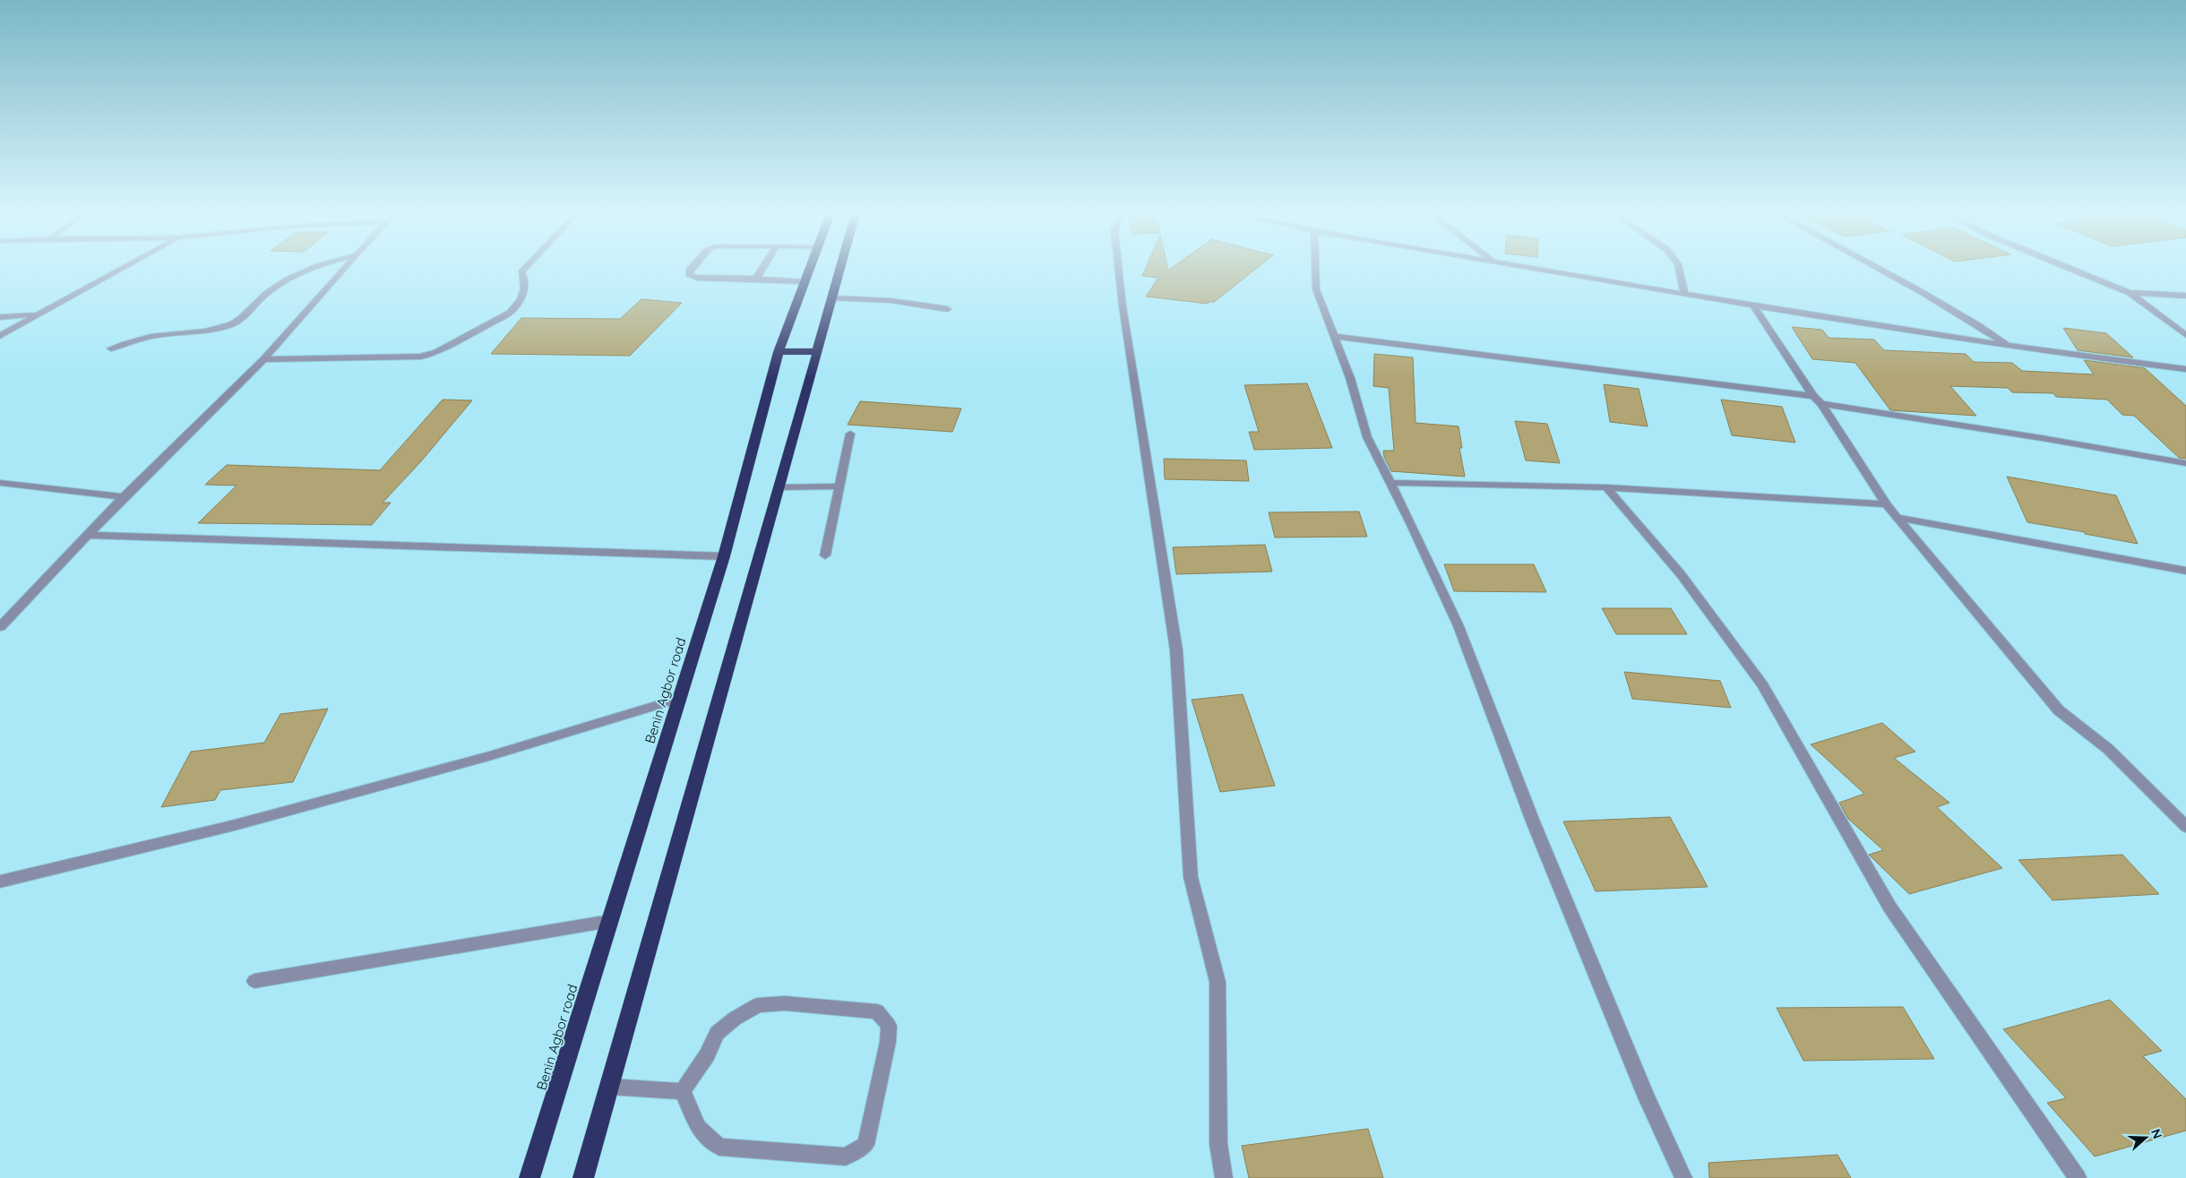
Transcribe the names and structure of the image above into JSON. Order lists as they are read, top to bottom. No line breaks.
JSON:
{"streets":{"highway":["Benin Agbor road"]},"north":"right"}
